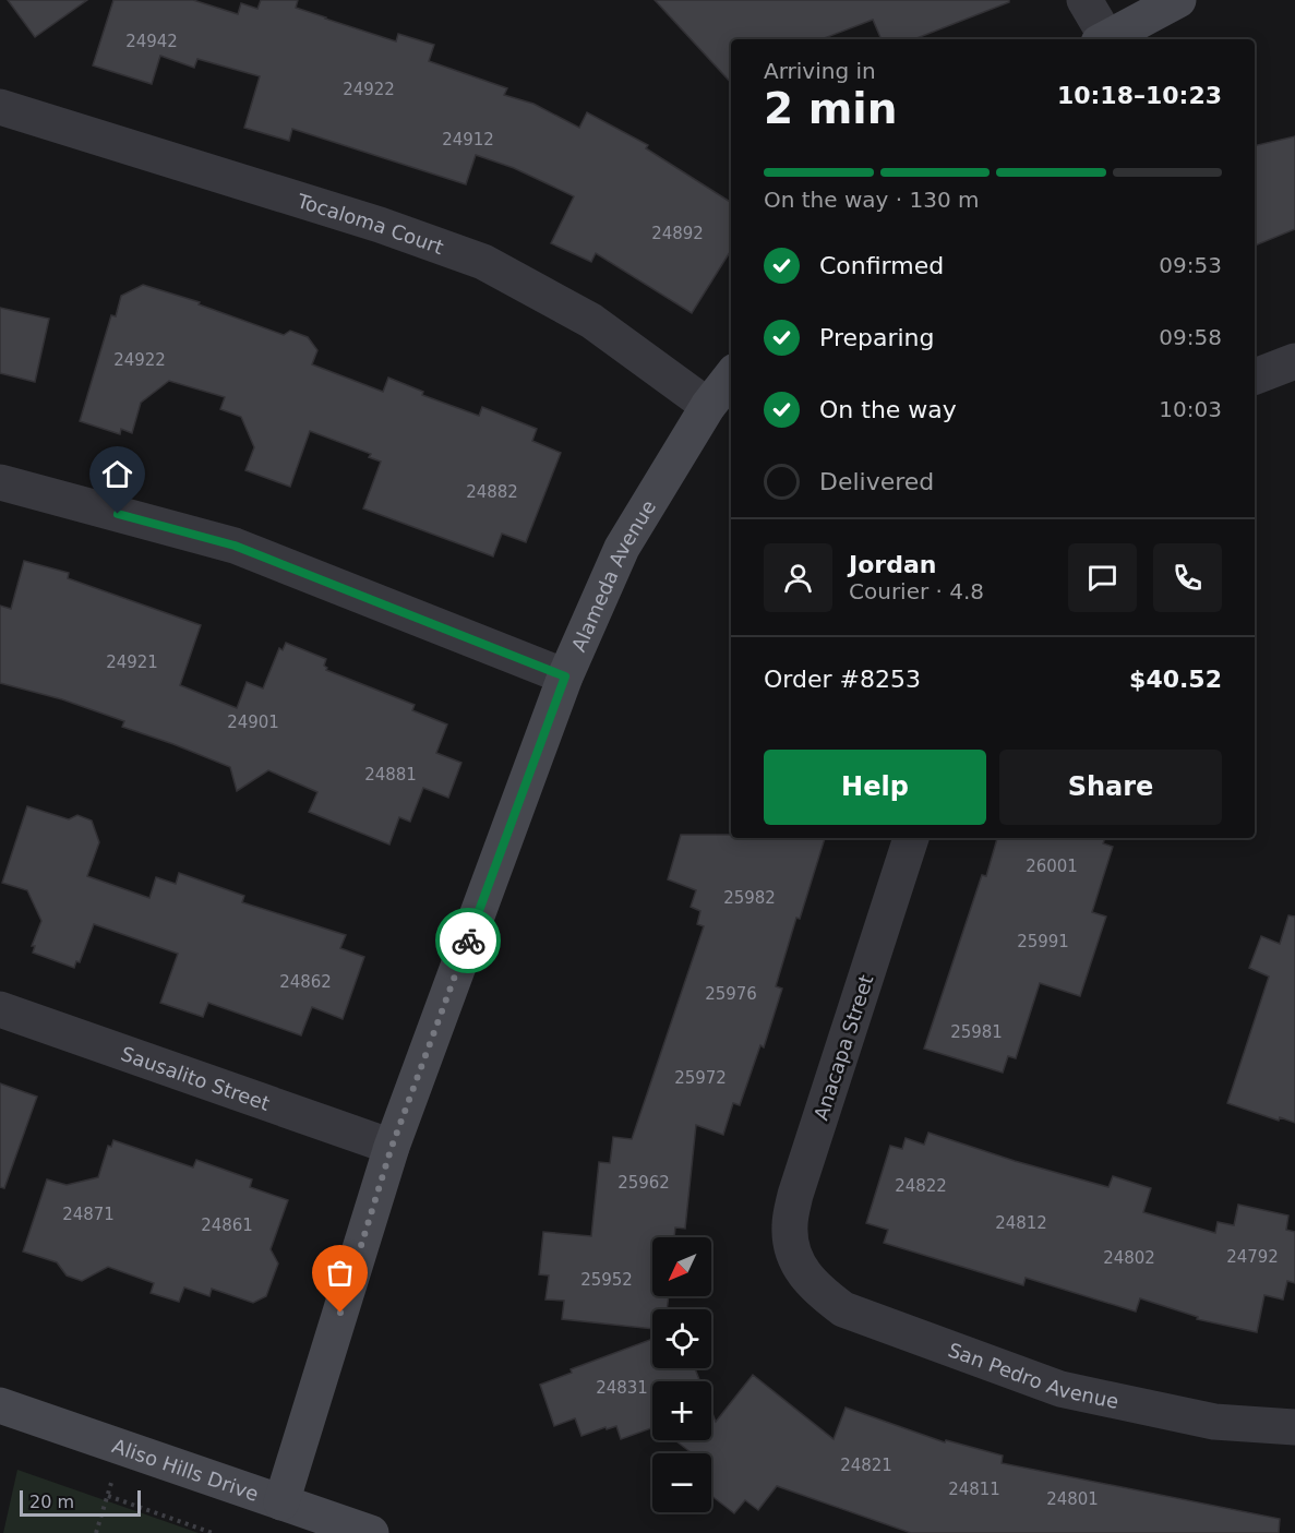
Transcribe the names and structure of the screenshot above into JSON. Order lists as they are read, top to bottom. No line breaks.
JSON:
{"streets":{"street":["Tocaloma Court","Alameda Avenue","Anacapa Street","Sausalito Street","San Pedro Avenue","Aliso Hills Drive"]},"crossings":[["Tocaloma Court","Alameda Avenue"],["Alameda Avenue","Sausalito Street"],["Alameda Avenue","Aliso Hills Drive"],["Anacapa Street","San Pedro Avenue"]],"house_numbers":["24942","24922","24912","24892","24922","24882","24921","24901","24881","26001","25982","25991","24862","25976","25981","25972","25962","24822","24871","24812","24861","24792","24802","25952","24831","24821","24811","24801"],"scale_bar":"20 m","north":"bottom left","page":{"heading":["2 min","Arriving in","10:18–10:23"],"panel":["Jordan","Courier · 4.8","Order #8253","$40.52"],"bar":"On the way · 130 m","list":[["Confirmed","09:53"],["Preparing","09:58"],["On the way","10:03"],"Delivered"],"buttons":["Help","Share"],"map_buttons":["+","−"],"scale":"20 m"}}
